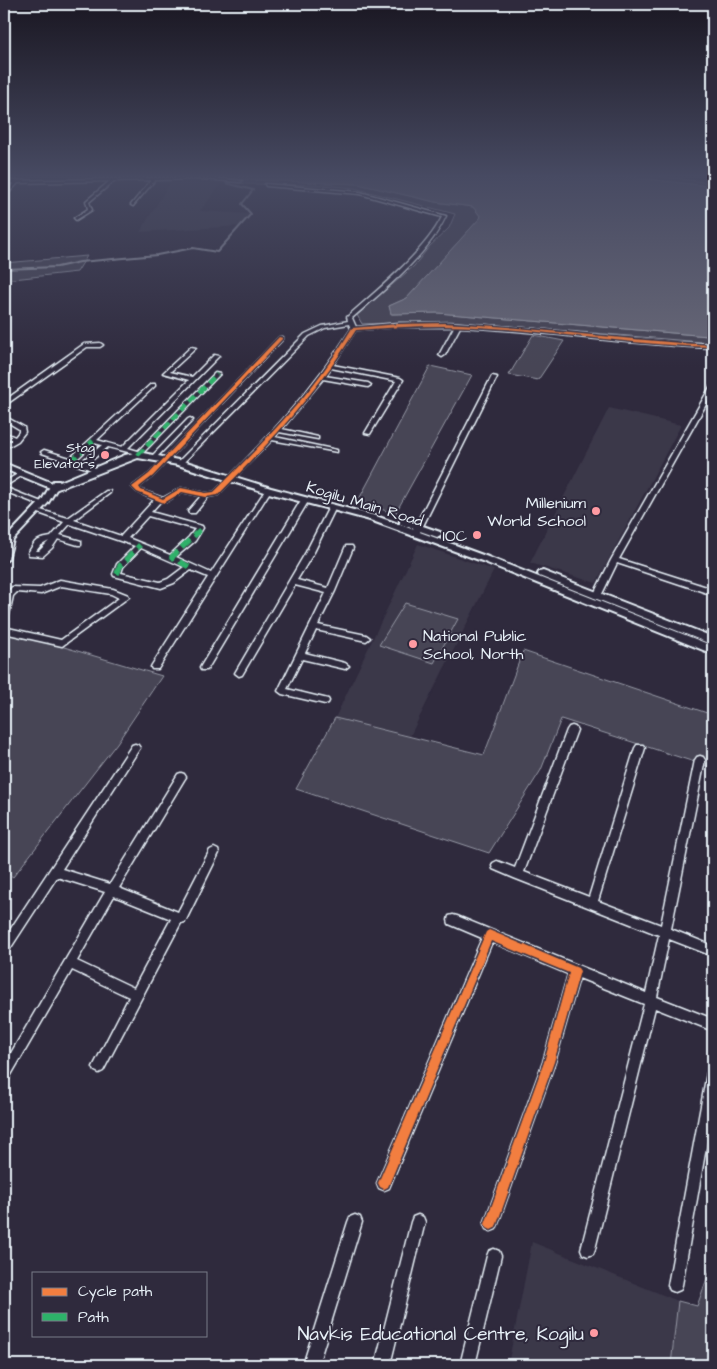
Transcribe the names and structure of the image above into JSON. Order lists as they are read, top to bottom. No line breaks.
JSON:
{"streets":{"main road":["Kogilu Main Road"]},"places":["Stag Elevators","Millenium World School","IOC","National Public School, North","Navkis Educational Centre, Kogilu"],"legend":["Cycle path","Path"]}
